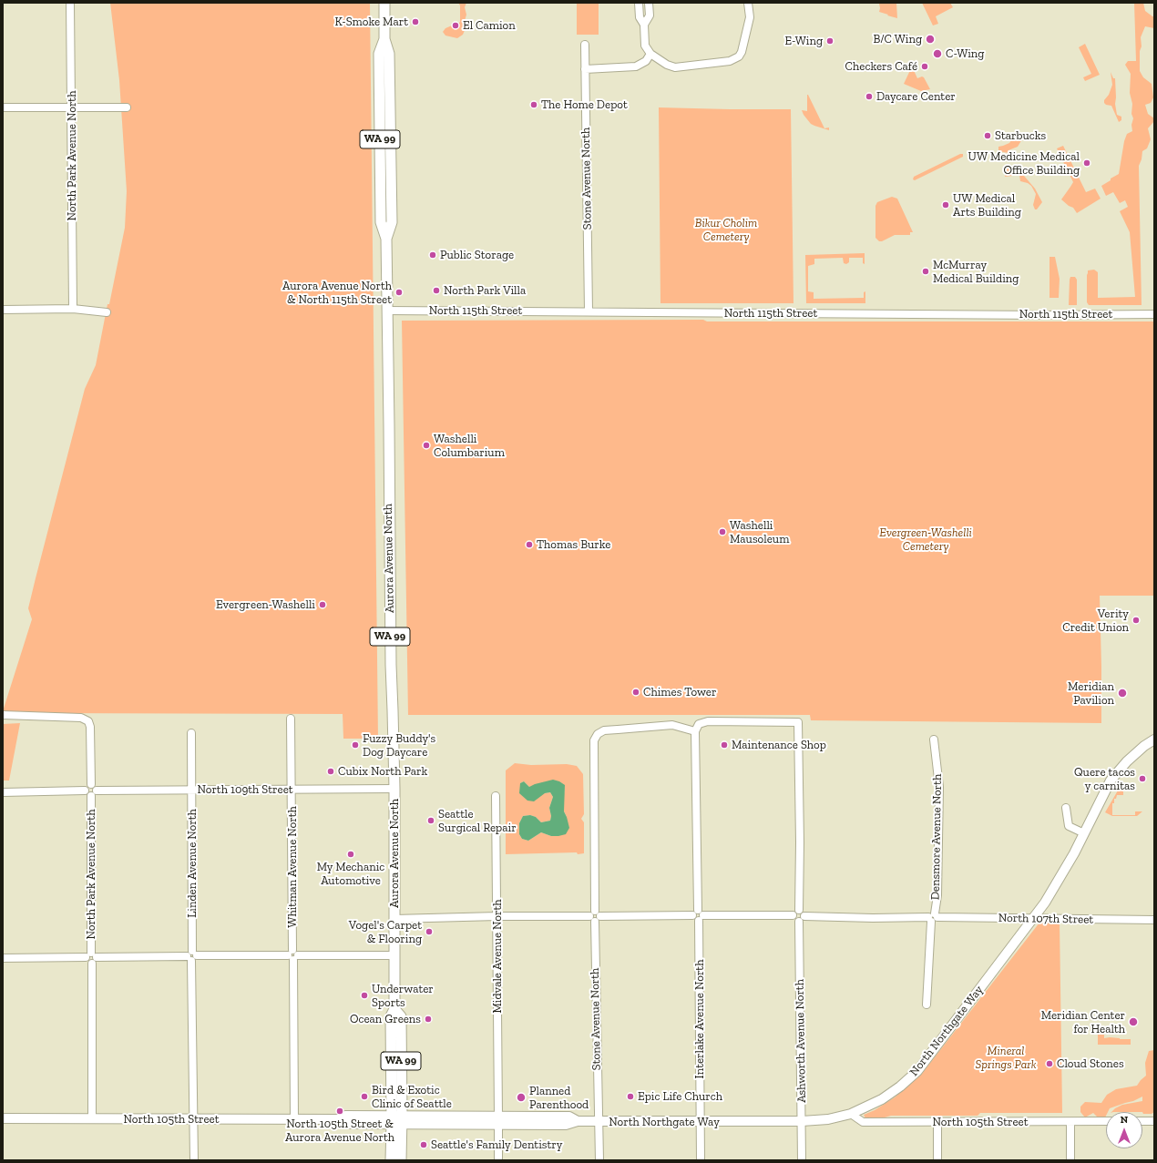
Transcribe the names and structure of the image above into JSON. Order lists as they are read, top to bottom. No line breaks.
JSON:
{"streets":{"highway":["WA 99","Aurora Avenue North"],"main road":["North Northgate Way","North 105th Street"],"street":["North Park Avenue North","Stone Avenue North","North 115th Street","North 109th Street","Densmore Avenue North","Linden Avenue North","Whitman Avenue North","North 107th Street","Midvale Avenue North","Interlake Avenue North","Ashworth Avenue North"]},"crossings":[["North Park Avenue North","North 109th Street"],["North Park Avenue North","North 105th Street"],["Stone Avenue North","North 115th Street"],["Stone Avenue North","North Northgate Way"],["North 115th Street","Aurora Avenue North"],["Aurora Avenue North","North 109th Street"],["Aurora Avenue North","North Northgate Way"],["Aurora Avenue North","North 105th Street"],["North 109th Street","Linden Avenue North"],["North 109th Street","Whitman Avenue North"],["Densmore Avenue North","North 107th Street"],["Linden Avenue North","North 105th Street"],["Whitman Avenue North","North 105th Street"],["North 107th Street","North Northgate Way"],["North 107th Street","Ashworth Avenue North"],["Midvale Avenue North","North Northgate Way"],["Interlake Avenue North","North Northgate Way"],["North Northgate Way","Ashworth Avenue North"],["North Northgate Way","North 105th Street"]],"parks":["Bikur Cholim Cemetery","Evergreen-Washelli Cemetery","Mineral Springs Park"],"places":["K-Smoke Mart","El Camion","B/C Wing","E-Wing","C-Wing","Checkers Café","Daycare Center","The Home Depot","Starbucks","UW Medicine Medical Office Building","UW Medical Arts Building","Public Storage","McMurray Medical Building","North Park Villa","Aurora Avenue North & North 115th Street","Washelli Columbarium","Washelli Mausoleum","Thomas Burke","Evergreen-Washelli","Verity Credit Union","Chimes Tower","Meridian Pavilion","Fuzzy Buddy's Dog Daycare","Maintenance Shop","Cubix North Park","Quere tacos y carnitas","Seattle Surgical Repair","My Mechanic Automotive","Vogel's Carpet & Flooring","Underwater Sports","Ocean Greens","Meridian Center for Health","Cloud Stones","Bird & Exotic Clinic of Seattle","Epic Life Church","Planned Parenthood","North 105th Street & Aurora Avenue North","Seattle's Family Dentistry"],"north":"top"}
